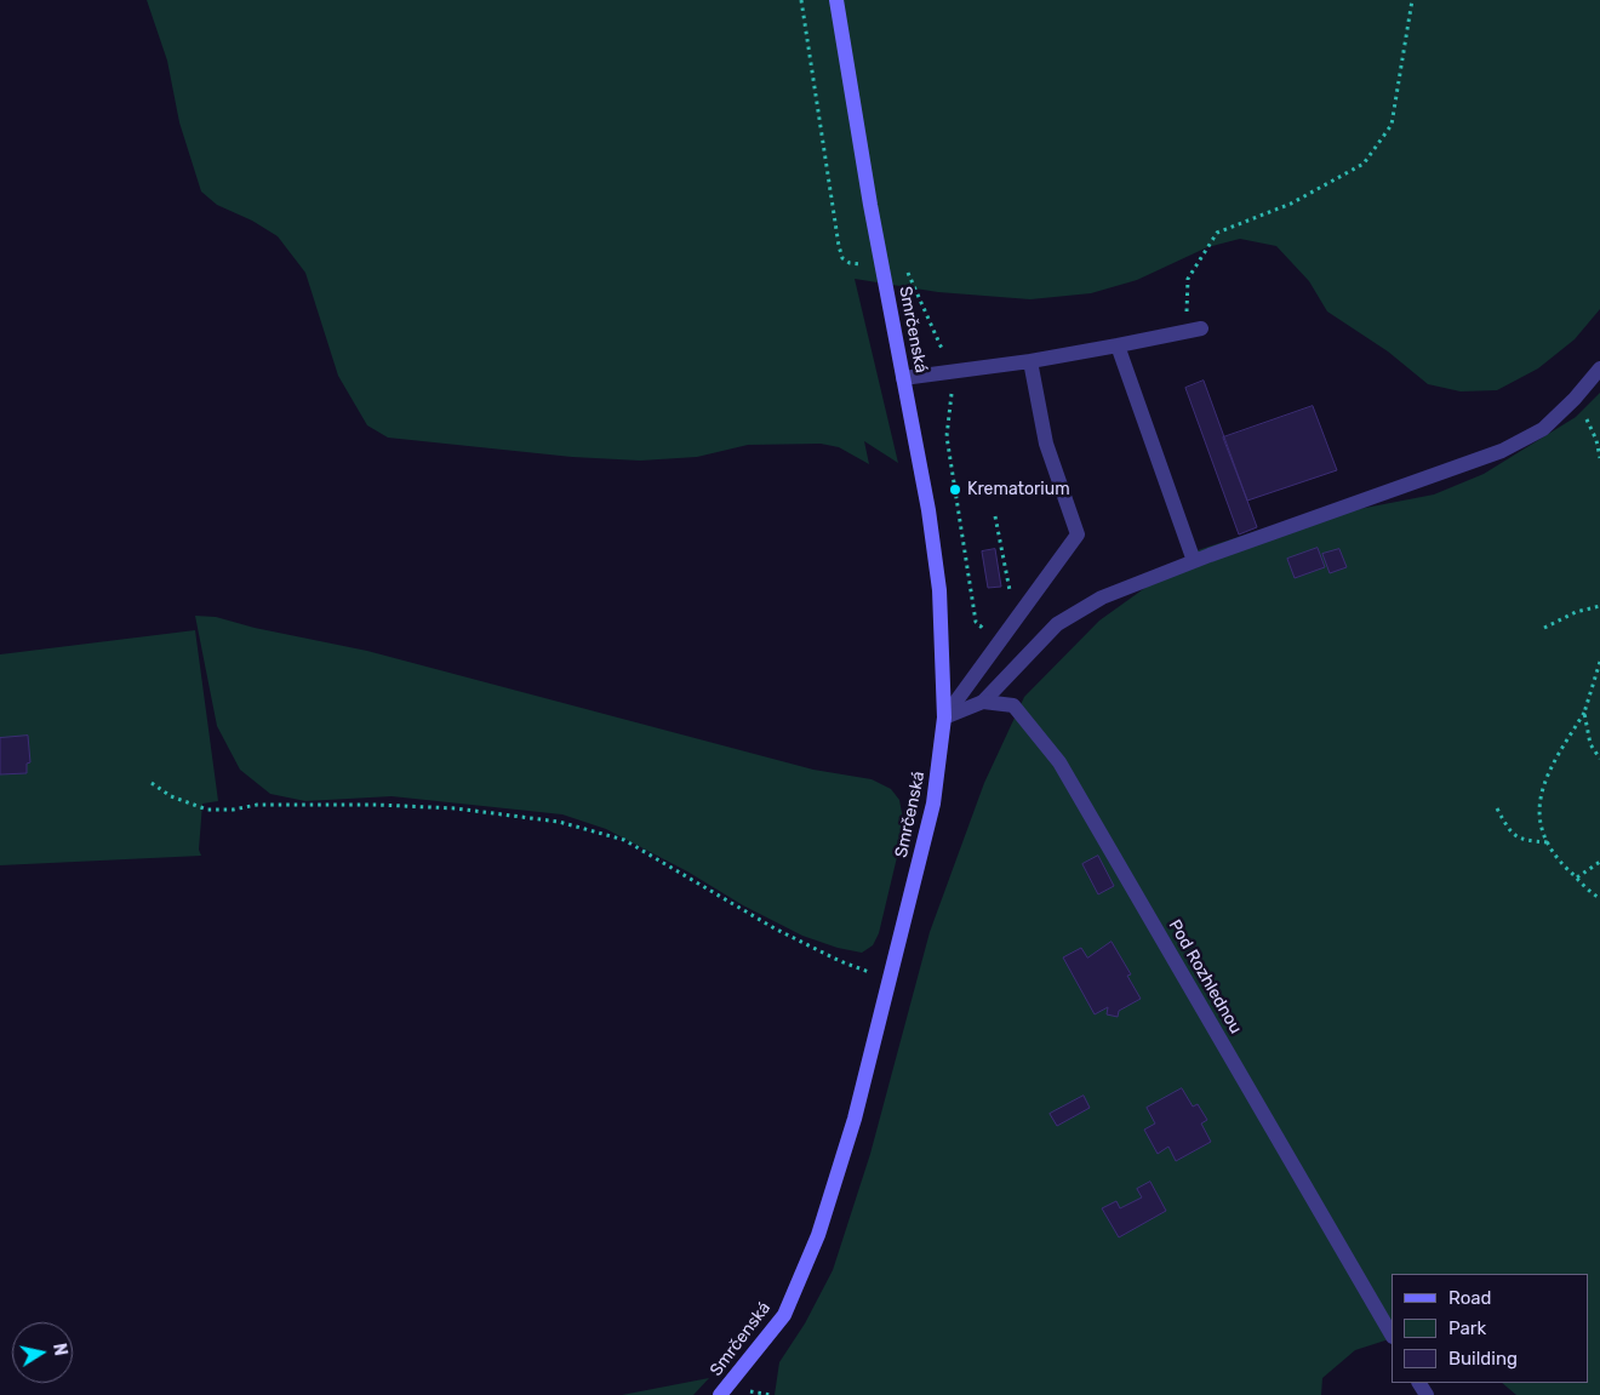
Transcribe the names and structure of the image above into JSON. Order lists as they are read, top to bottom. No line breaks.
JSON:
{"streets":{"street":["Smrčenská","Pod Rozhlednou"]},"crossings":[["Smrčenská","Pod Rozhlednou"]],"places":["Krematorium"],"legend":["Road","Park","Building"],"north":"right"}
